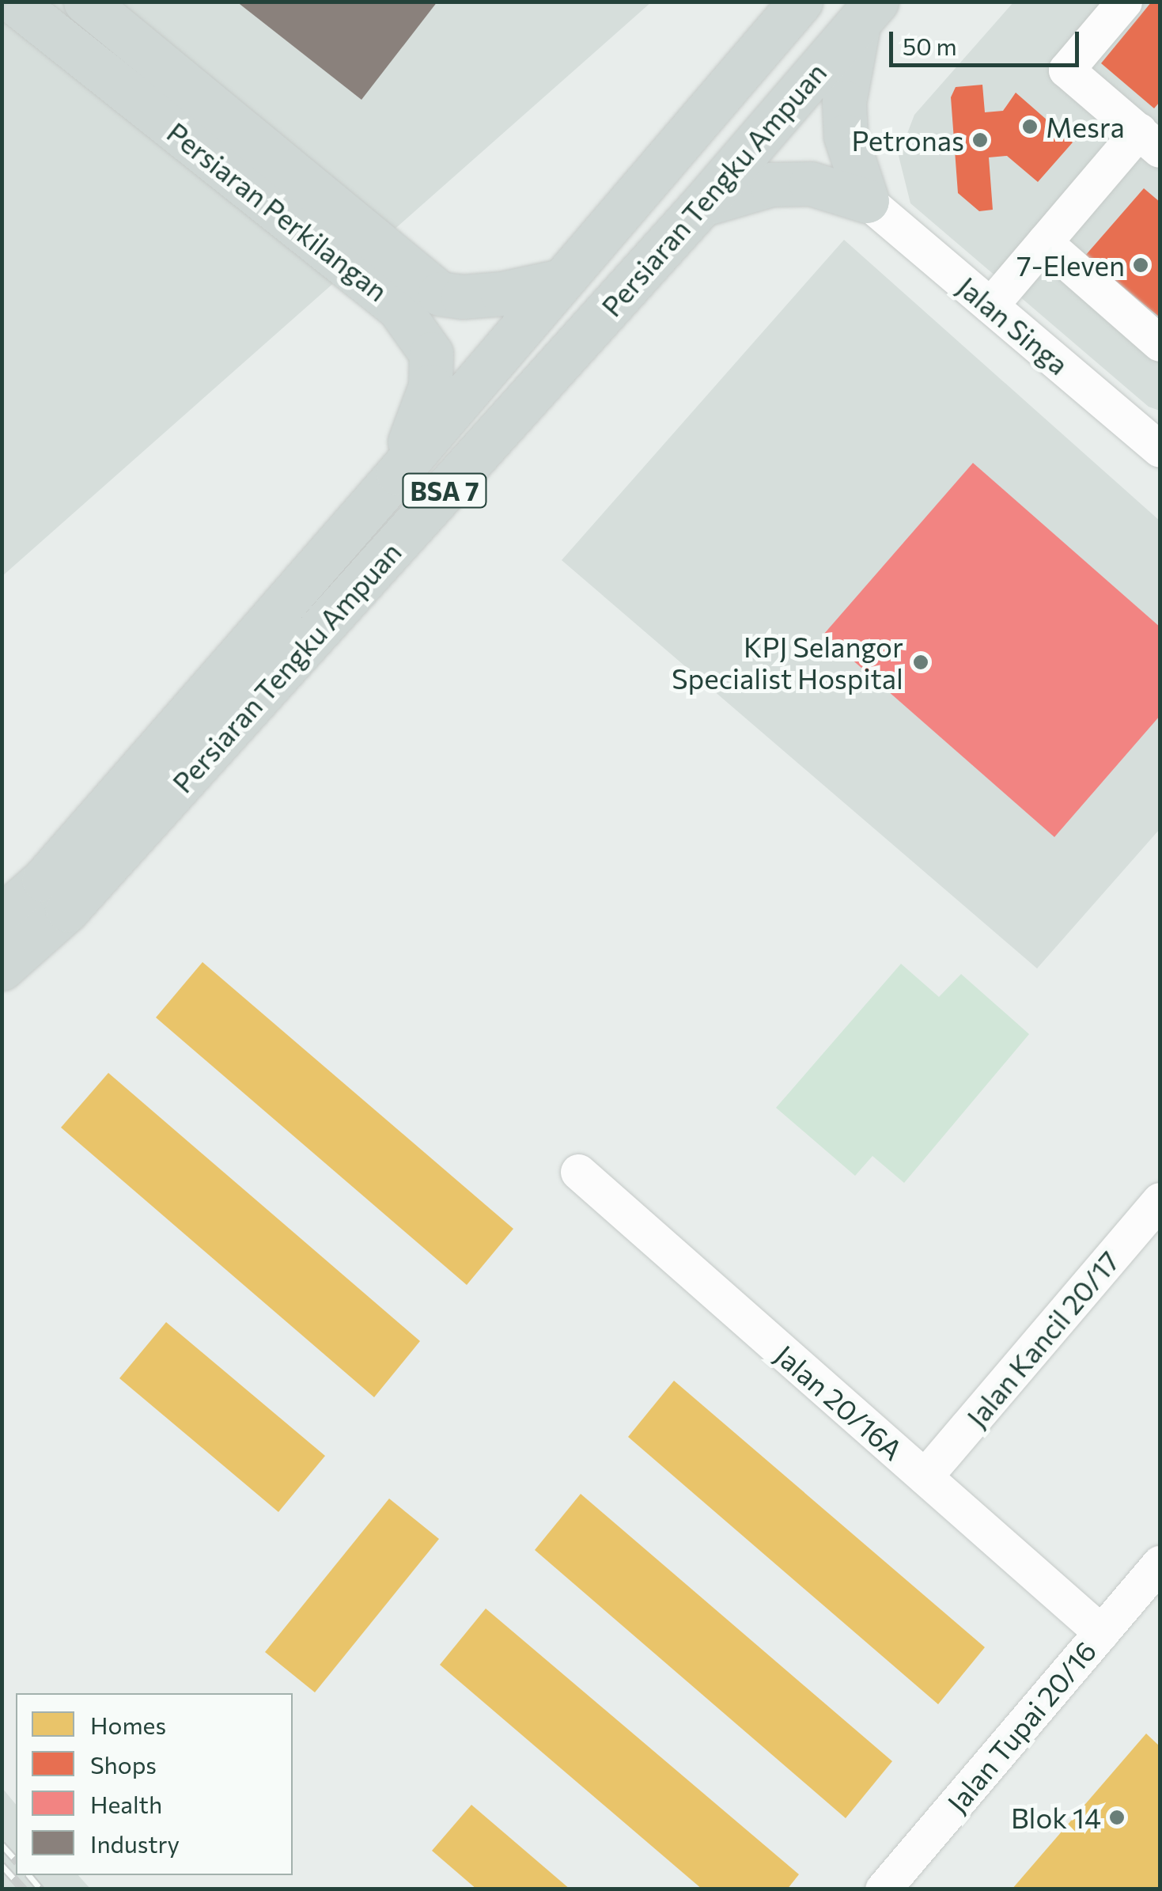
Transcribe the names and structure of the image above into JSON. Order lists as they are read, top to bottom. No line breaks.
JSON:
{"streets":{"main road":["Persiaran Tengku Ampuan","Persiaran Perkilangan","BSA 7"],"street":["Jalan Singa","Jalan Kancil 20/17","Jalan 20/16A","Jalan Tupai 20/16"]},"crossings":[["Persiaran Tengku Ampuan","Persiaran Perkilangan"],["Jalan Kancil 20/17","Jalan 20/16A"],["Jalan 20/16A","Jalan Tupai 20/16"]],"places":["Mesra","Petronas","7-Eleven","KPJ Selangor Specialist Hospital","Blok 14"],"legend":["Homes","Shops","Health","Industry"],"scale_bar":"50 m"}
